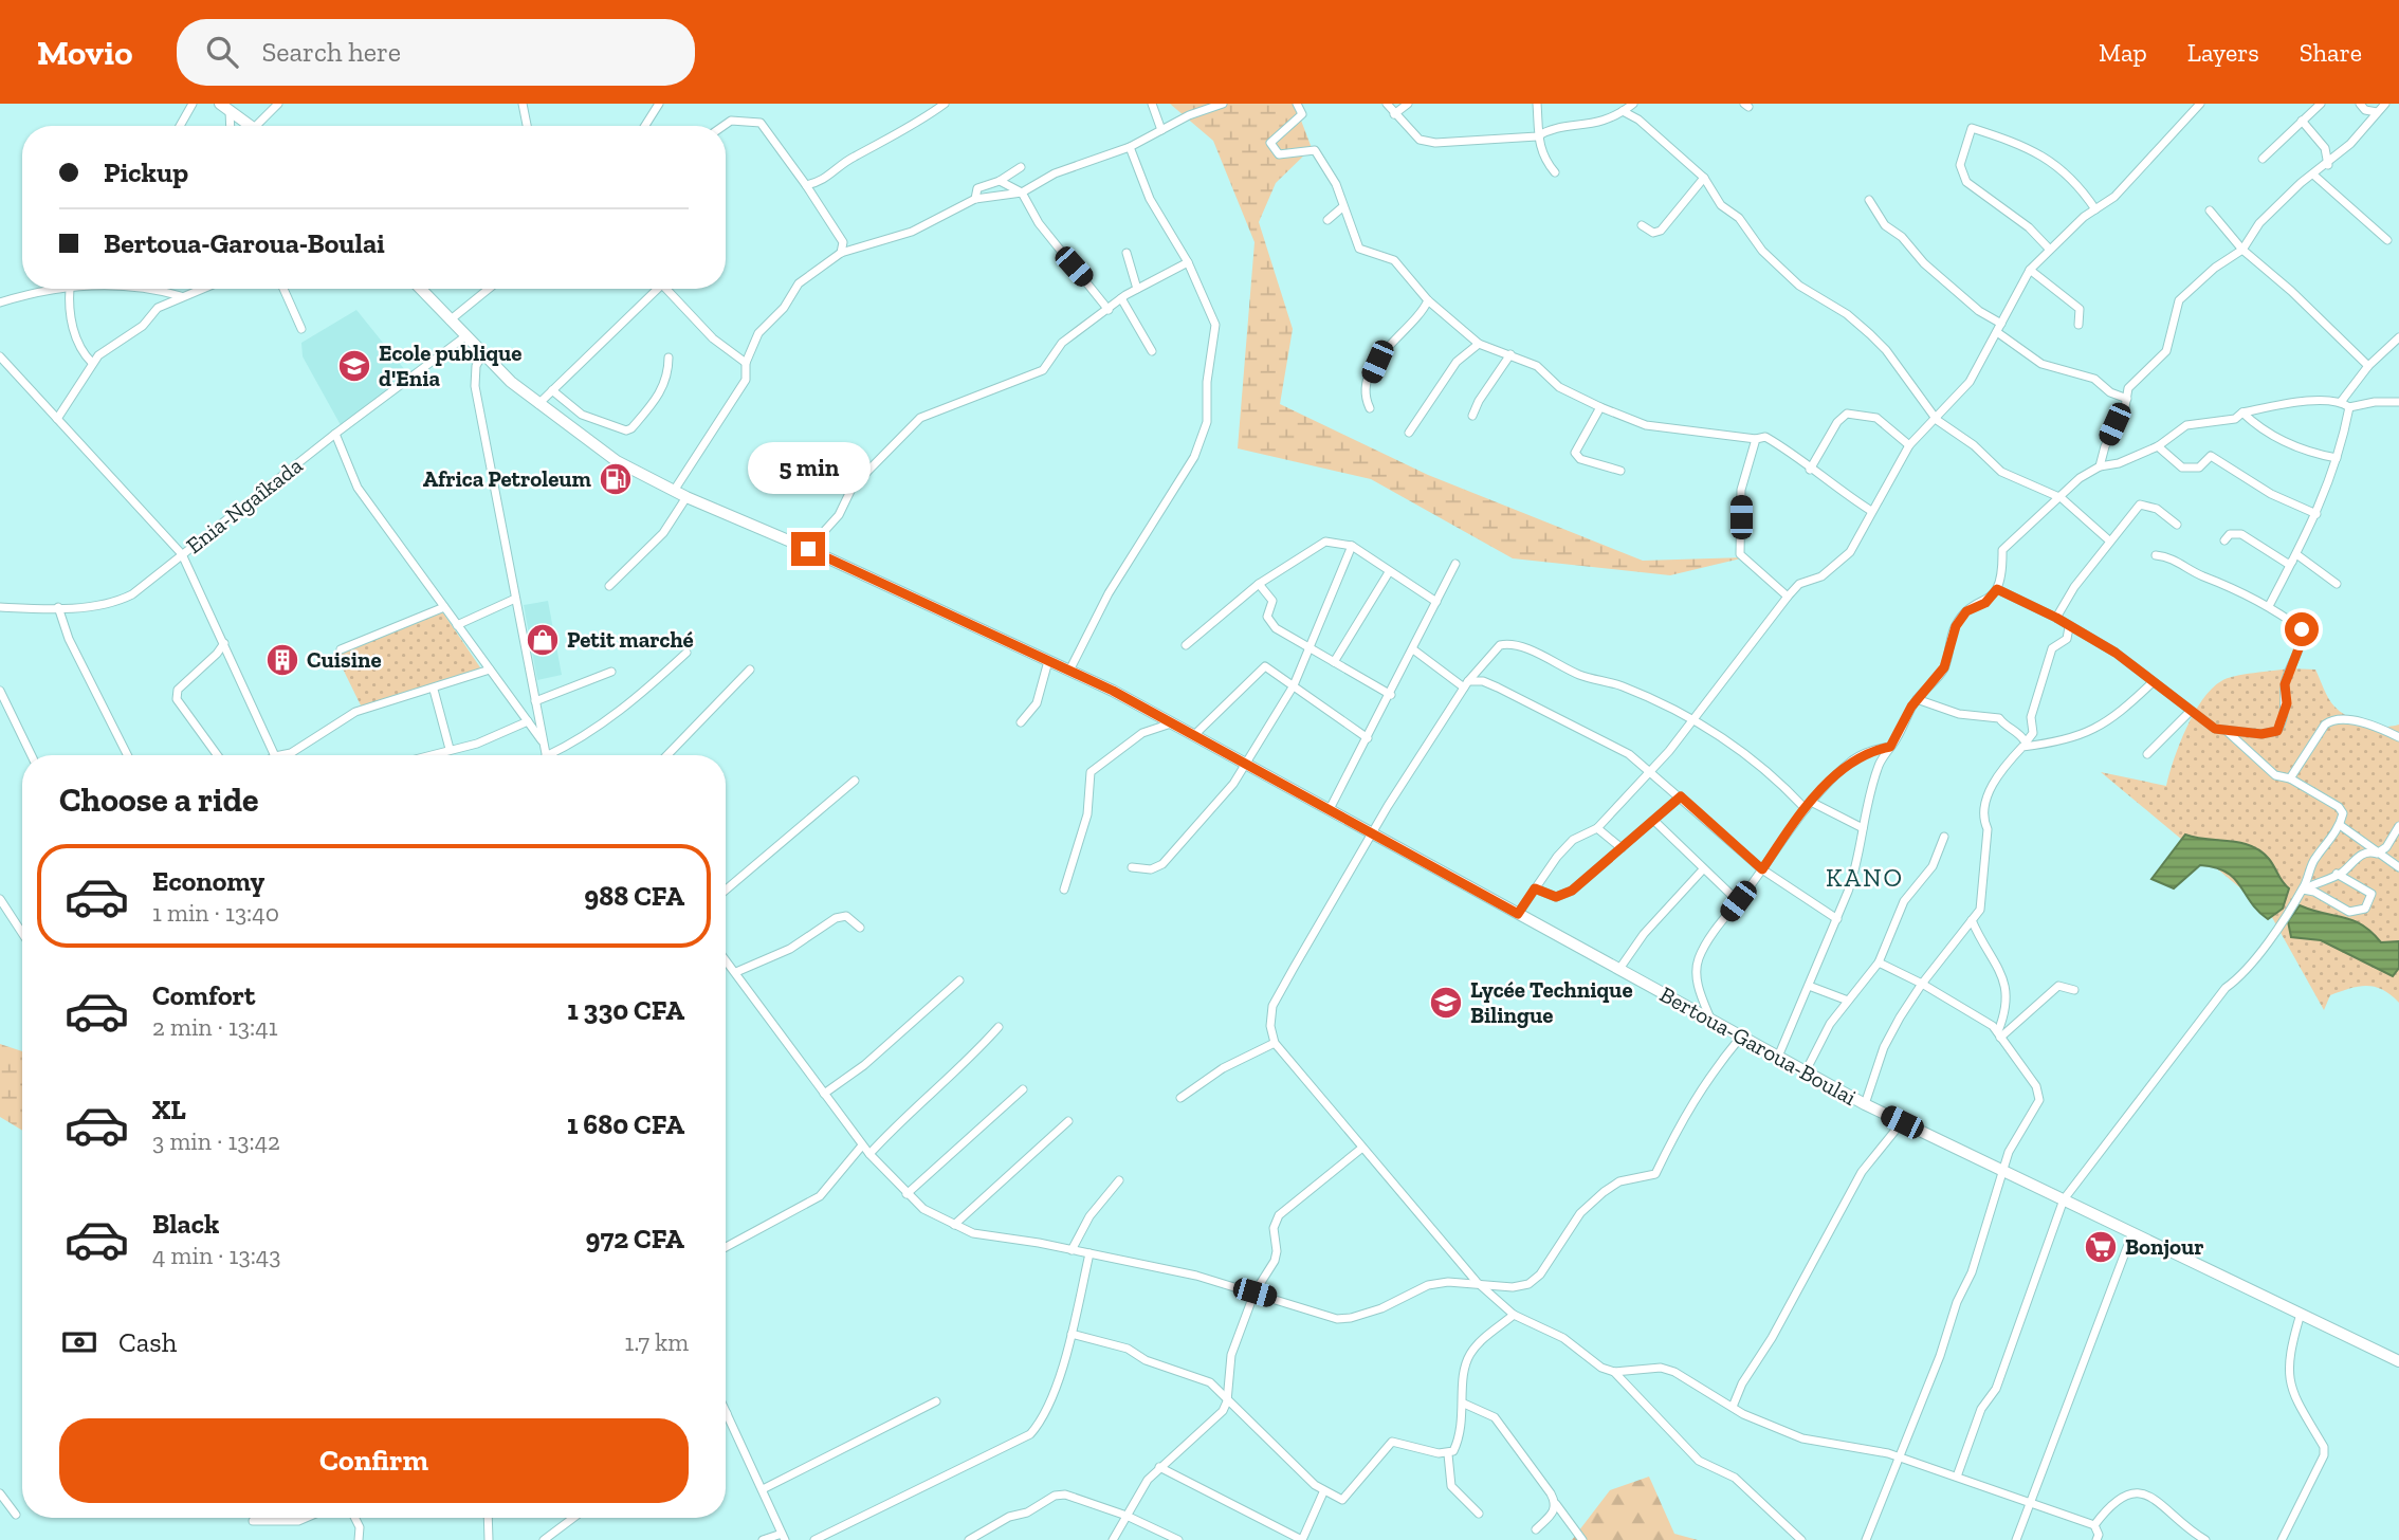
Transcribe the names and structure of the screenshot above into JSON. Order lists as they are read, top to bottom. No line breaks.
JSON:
{"streets":{"highway":["Bertoua-Garoua-Boulai"],"street":["Enia-Ngaîkada"]},"crossings":[["Enia-Ngaîkada","Bertoua-Garoua-Boulai"]],"districts":["KANO"],"places":{"school or university":["Ecole publique d'Enia","Lycée Technique Bilingue"],"fuel station":["Africa Petroleum"],"shop":["Petit marché"],"building":["Cuisine"],"supermarket":["Bonjour"]},"page":{"header":"Movio","search":"Search here","nav":["Map","Layers","Share"],"banner":["Pickup","Bertoua-Garoua-Boulai"],"bubble":"5 min","heading":"Choose a ride","list":[{"name":"Economy","note":"1 min · 13:40","value":"988 CFA"},{"name":"Comfort","note":"2 min · 13:41","value":"1 330 CFA"},{"name":"XL","note":"3 min · 13:42","value":"1 680 CFA"},{"name":"Black","note":"4 min · 13:43","value":"972 CFA"}],"pay":["Cash","1.7 km"],"buttons":"Confirm"}}
